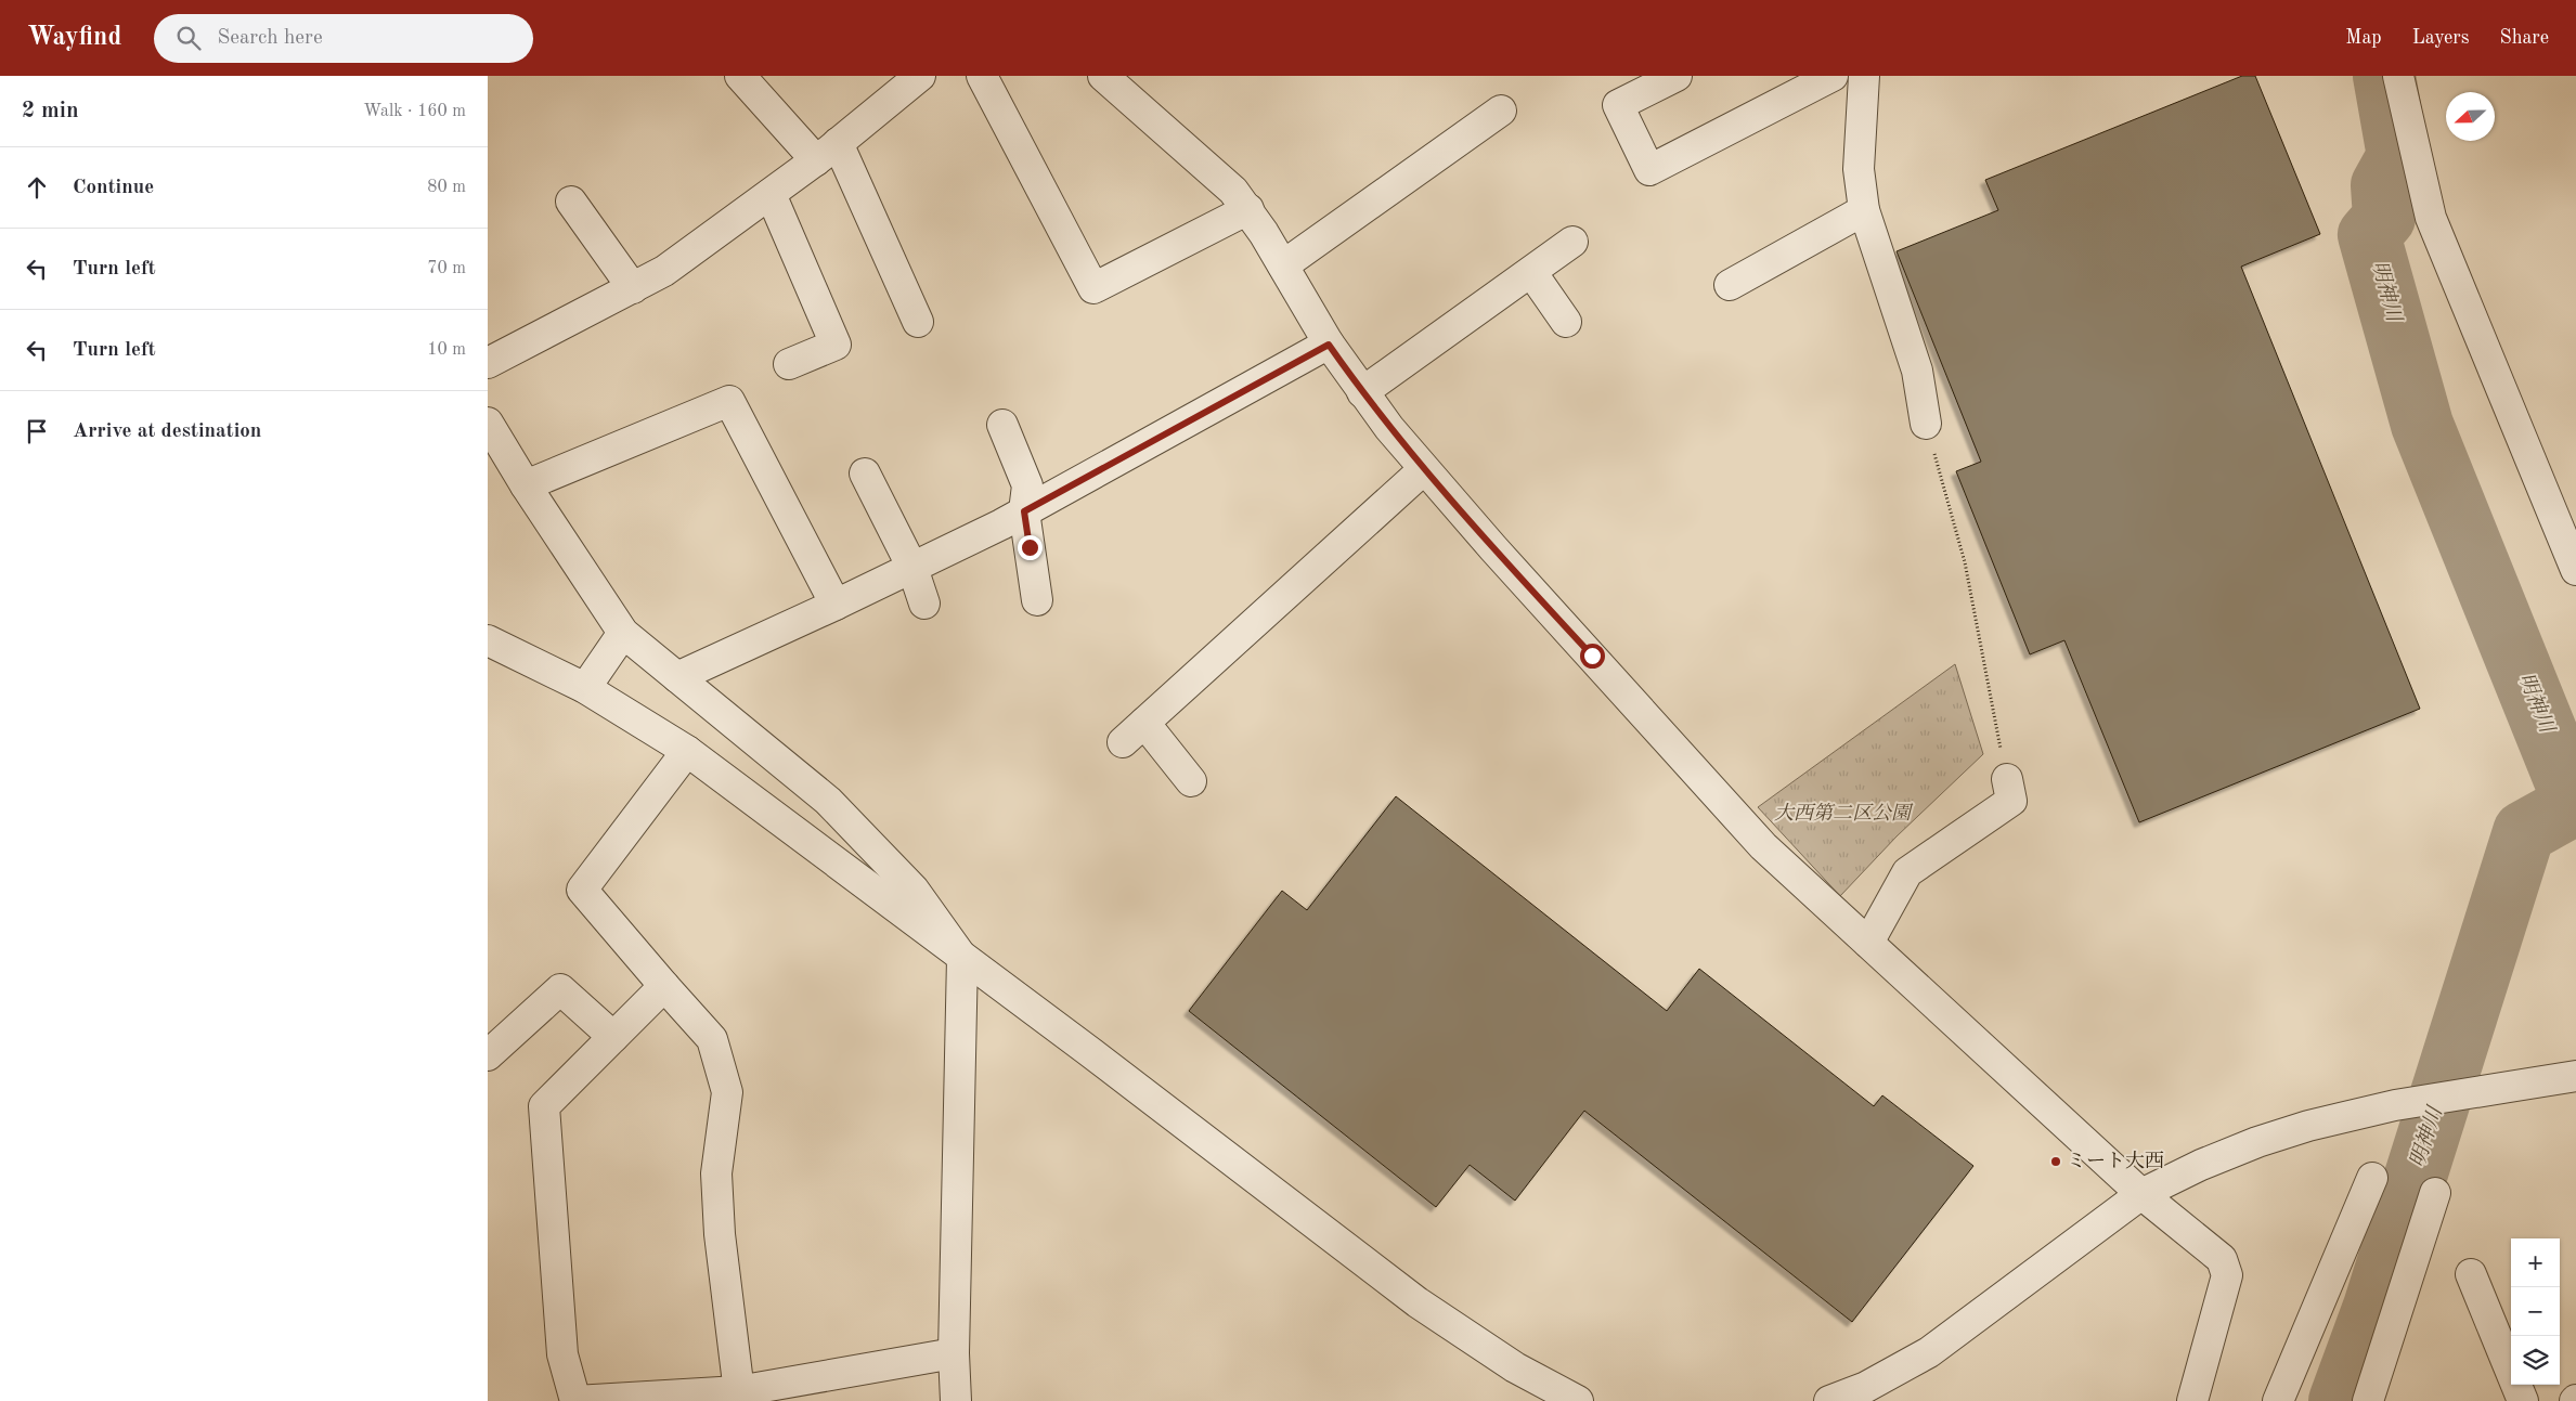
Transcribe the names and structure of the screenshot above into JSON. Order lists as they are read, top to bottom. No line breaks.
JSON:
{"water":["明神川"],"parks":["大西第二区公園"],"places":["ミート大西"],"north":"left","page":{"header":"Wayfind","search":"Search here","nav":["Map","Layers","Share"],"heading":["2 min","Walk · 160 m"],"list":[["Continue","80 m"],["Turn left","70 m"],["Turn left","10 m"],"Arrive at destination"],"map_buttons":["+","−"]}}
